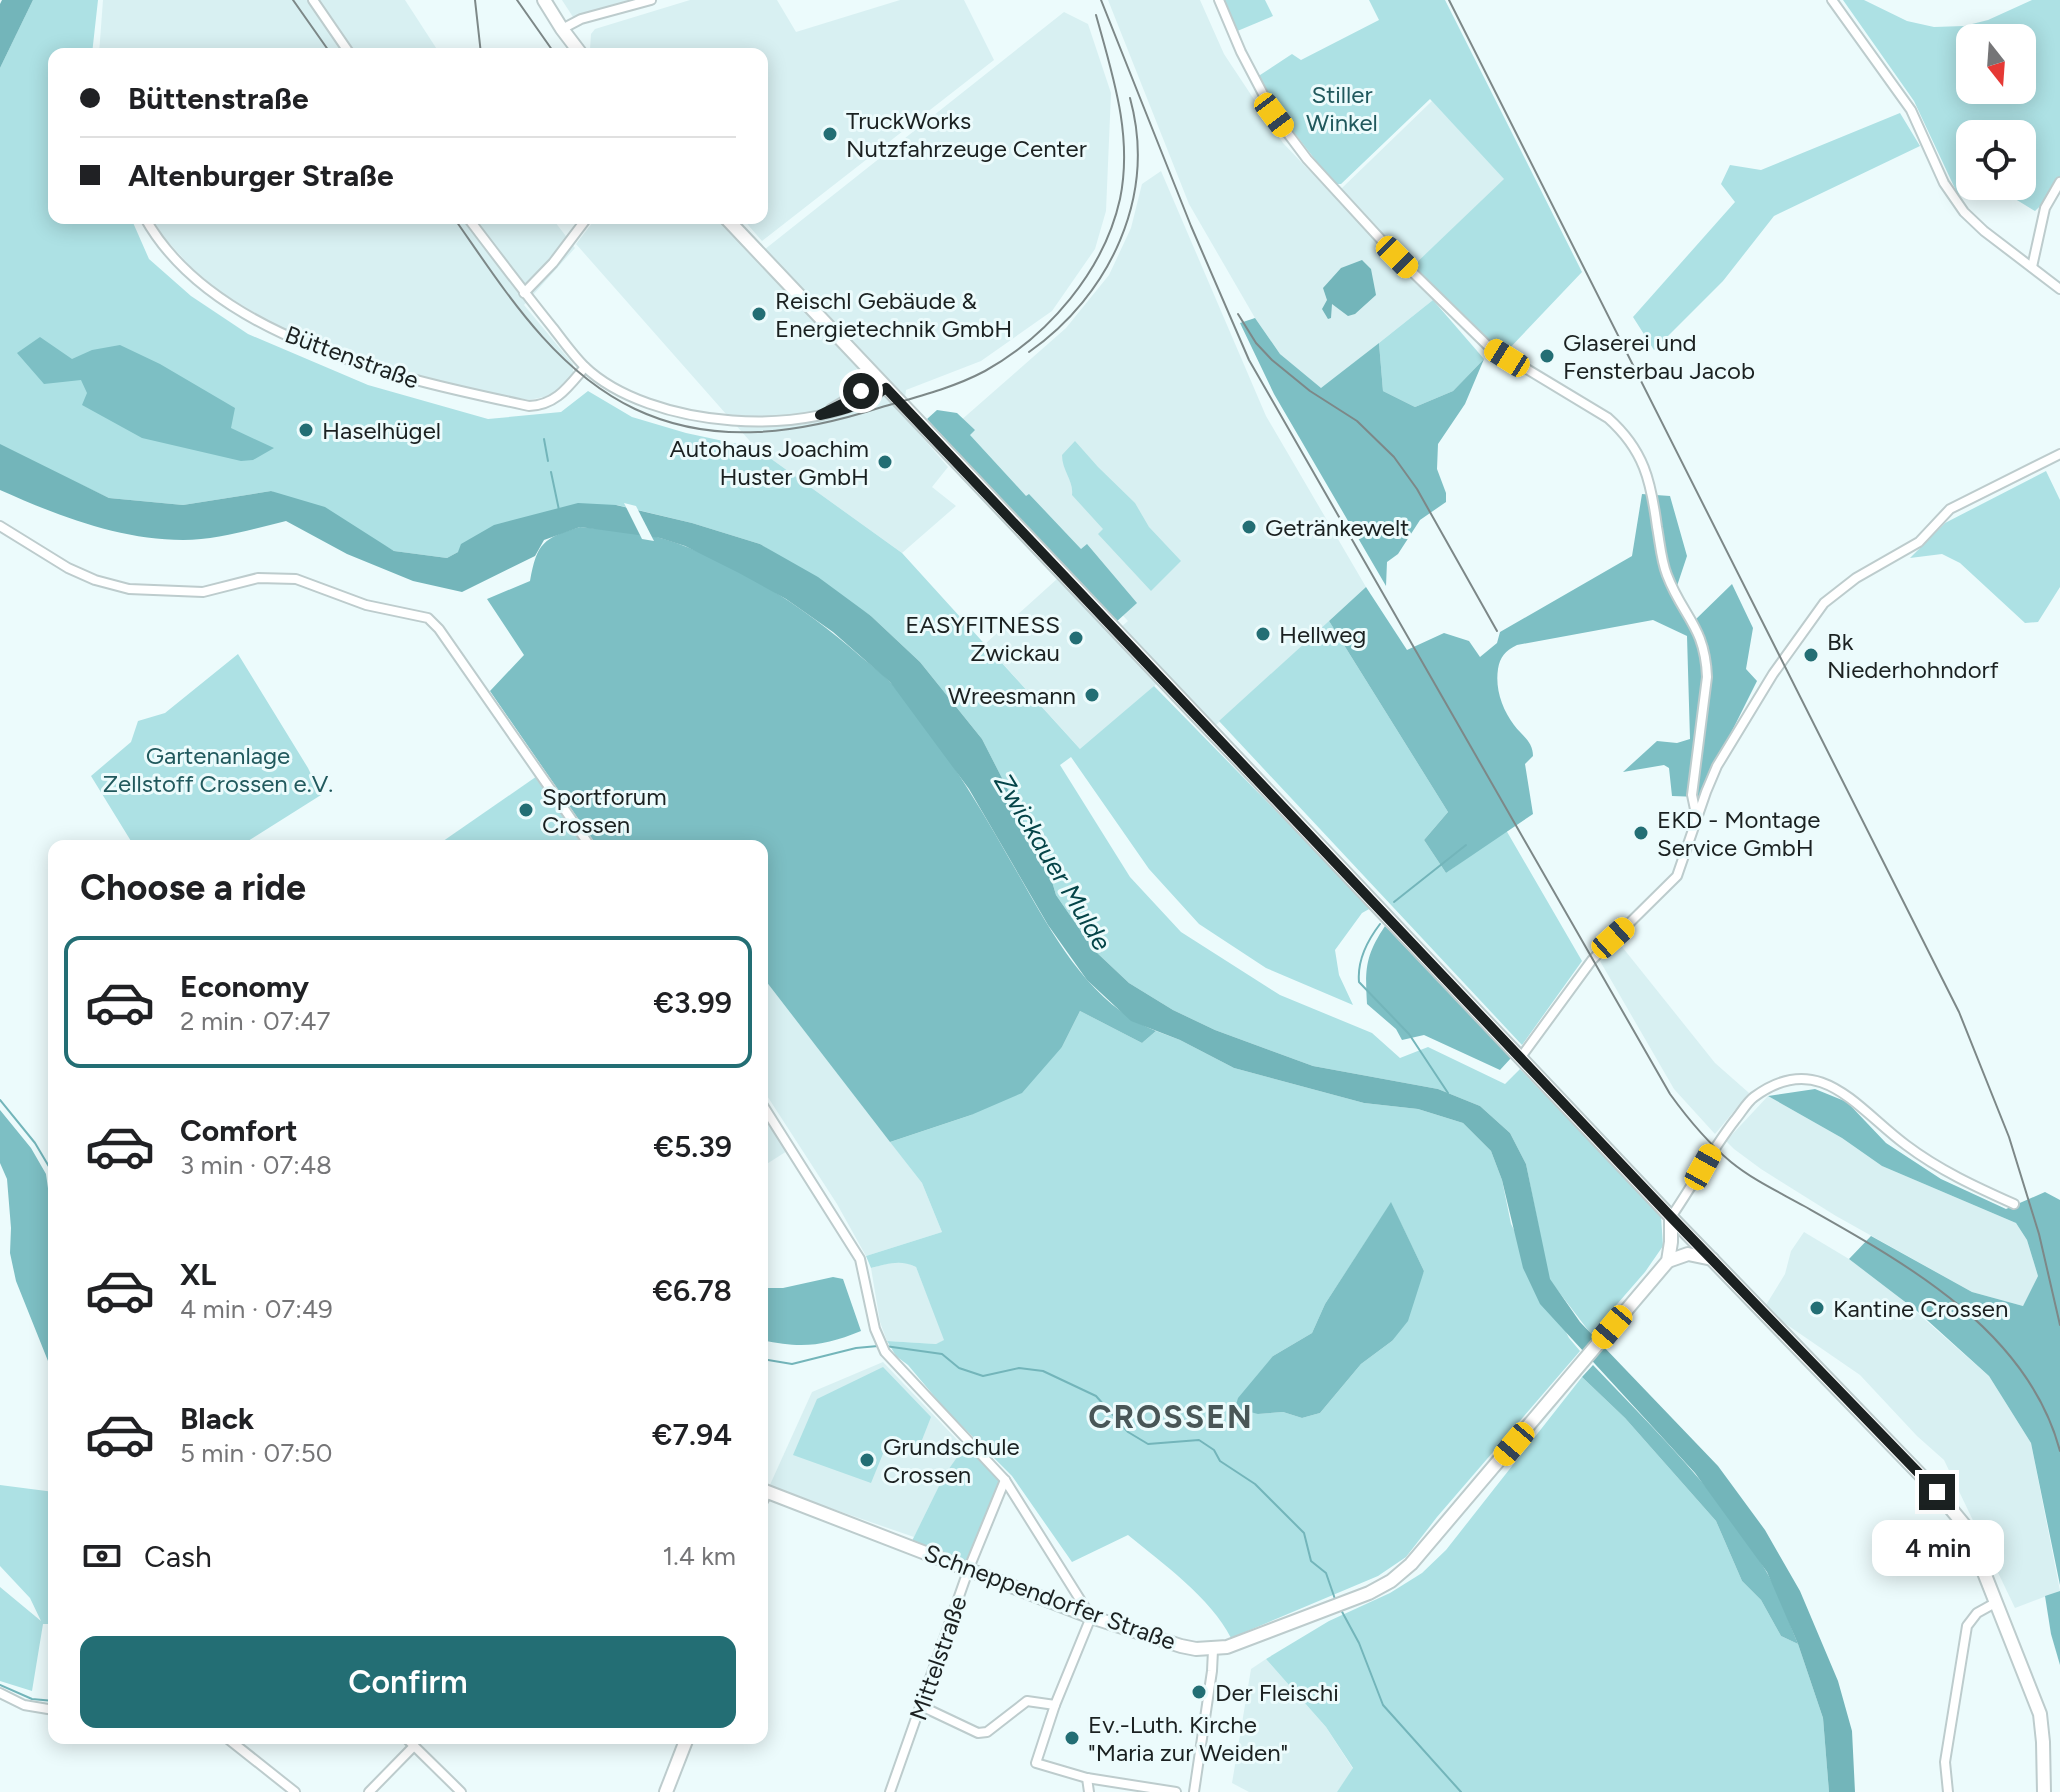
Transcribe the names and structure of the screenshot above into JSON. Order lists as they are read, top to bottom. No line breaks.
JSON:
{"streets":{"street":["Büttenstraße","Schneppendorfer Straße","Mittelstraße"]},"crossings":[["Schneppendorfer Straße","Mittelstraße"]],"districts":["CROSSEN"],"water":["Zwickauer Mulde"],"parks":["Stiller Winkel","Gartenanlage Zellstoff Crossen e.V."],"places":["TruckWorks Nutzfahrzeuge Center","Reischl Gebäude & Energietechnik GmbH","Glaserei und Fensterbau Jacob","Haselhügel","Autohaus Joachim Huster GmbH","Getränkewelt","Hellweg","EASYFITNESS Zwickau","Bk Niederhohndorf","Wreesmann","Sportforum Crossen","EKD - Montage Service GmbH","Kantine Crossen","Grundschule Crossen","Der Fleischi","Ev.-Luth. Kirche \"Maria zur Weiden\""],"north":"bottom","page":{"banner":["Büttenstraße","Altenburger Straße"],"heading":"Choose a ride","list":[{"name":"Economy","note":"2 min · 07:47","value":"€3.99"},{"name":"Comfort","note":"3 min · 07:48","value":"€5.39"},{"name":"XL","note":"4 min · 07:49","value":"€6.78"},{"name":"Black","note":"5 min · 07:50","value":"€7.94"}],"pay":["Cash","1.4 km"],"bubble":"4 min","buttons":"Confirm"}}
